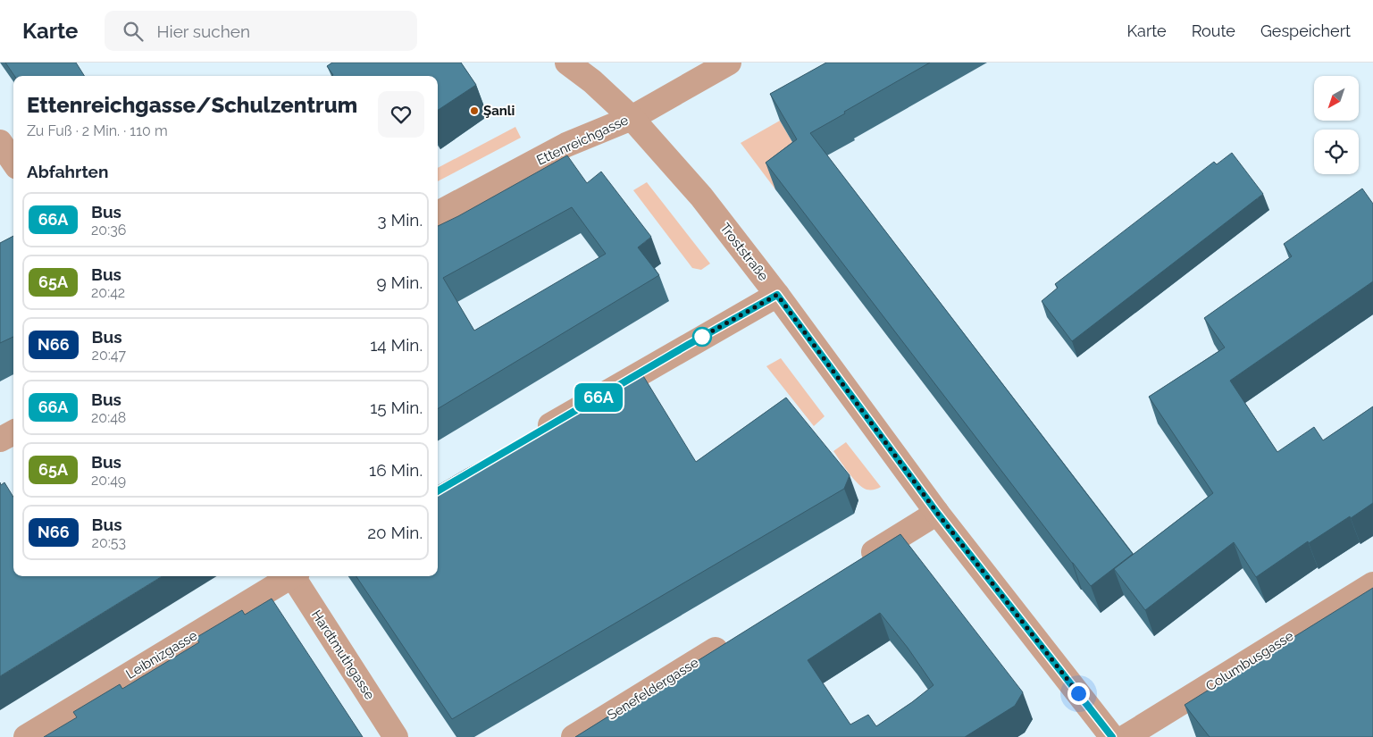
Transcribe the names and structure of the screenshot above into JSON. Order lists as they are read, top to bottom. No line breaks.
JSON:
{"streets":{"street":["Ettenreichgasse","Troststraße","Leibnizgasse","Hardtmuthgasse","Columbusgasse","Senefeldergasse"]},"crossings":[["Ettenreichgasse","Troststraße"]],"places":["Şanli"],"lines":["bus line 66A"],"north":"bottom left","page":{"header":"Karte","search":"Hier suchen","nav":["Karte","Route","Gespeichert"],"on_map":"66A","heading":[["Ettenreichgasse/Schulzentrum","Zu Fuß · 2 Min. · 110 m"],"Abfahrten"],"list":[{"mark":"66A","name":"Bus","note":"20:36","value":"3 Min."},{"mark":"65A","name":"Bus","note":"20:42","value":"9 Min."},{"mark":"N66","name":"Bus","note":"20:47","value":"14 Min."},{"mark":"66A","name":"Bus","note":"20:48","value":"15 Min."},{"mark":"65A","name":"Bus","note":"20:49","value":"16 Min."},{"mark":"N66","name":"Bus","note":"20:53","value":"20 Min."}]}}
